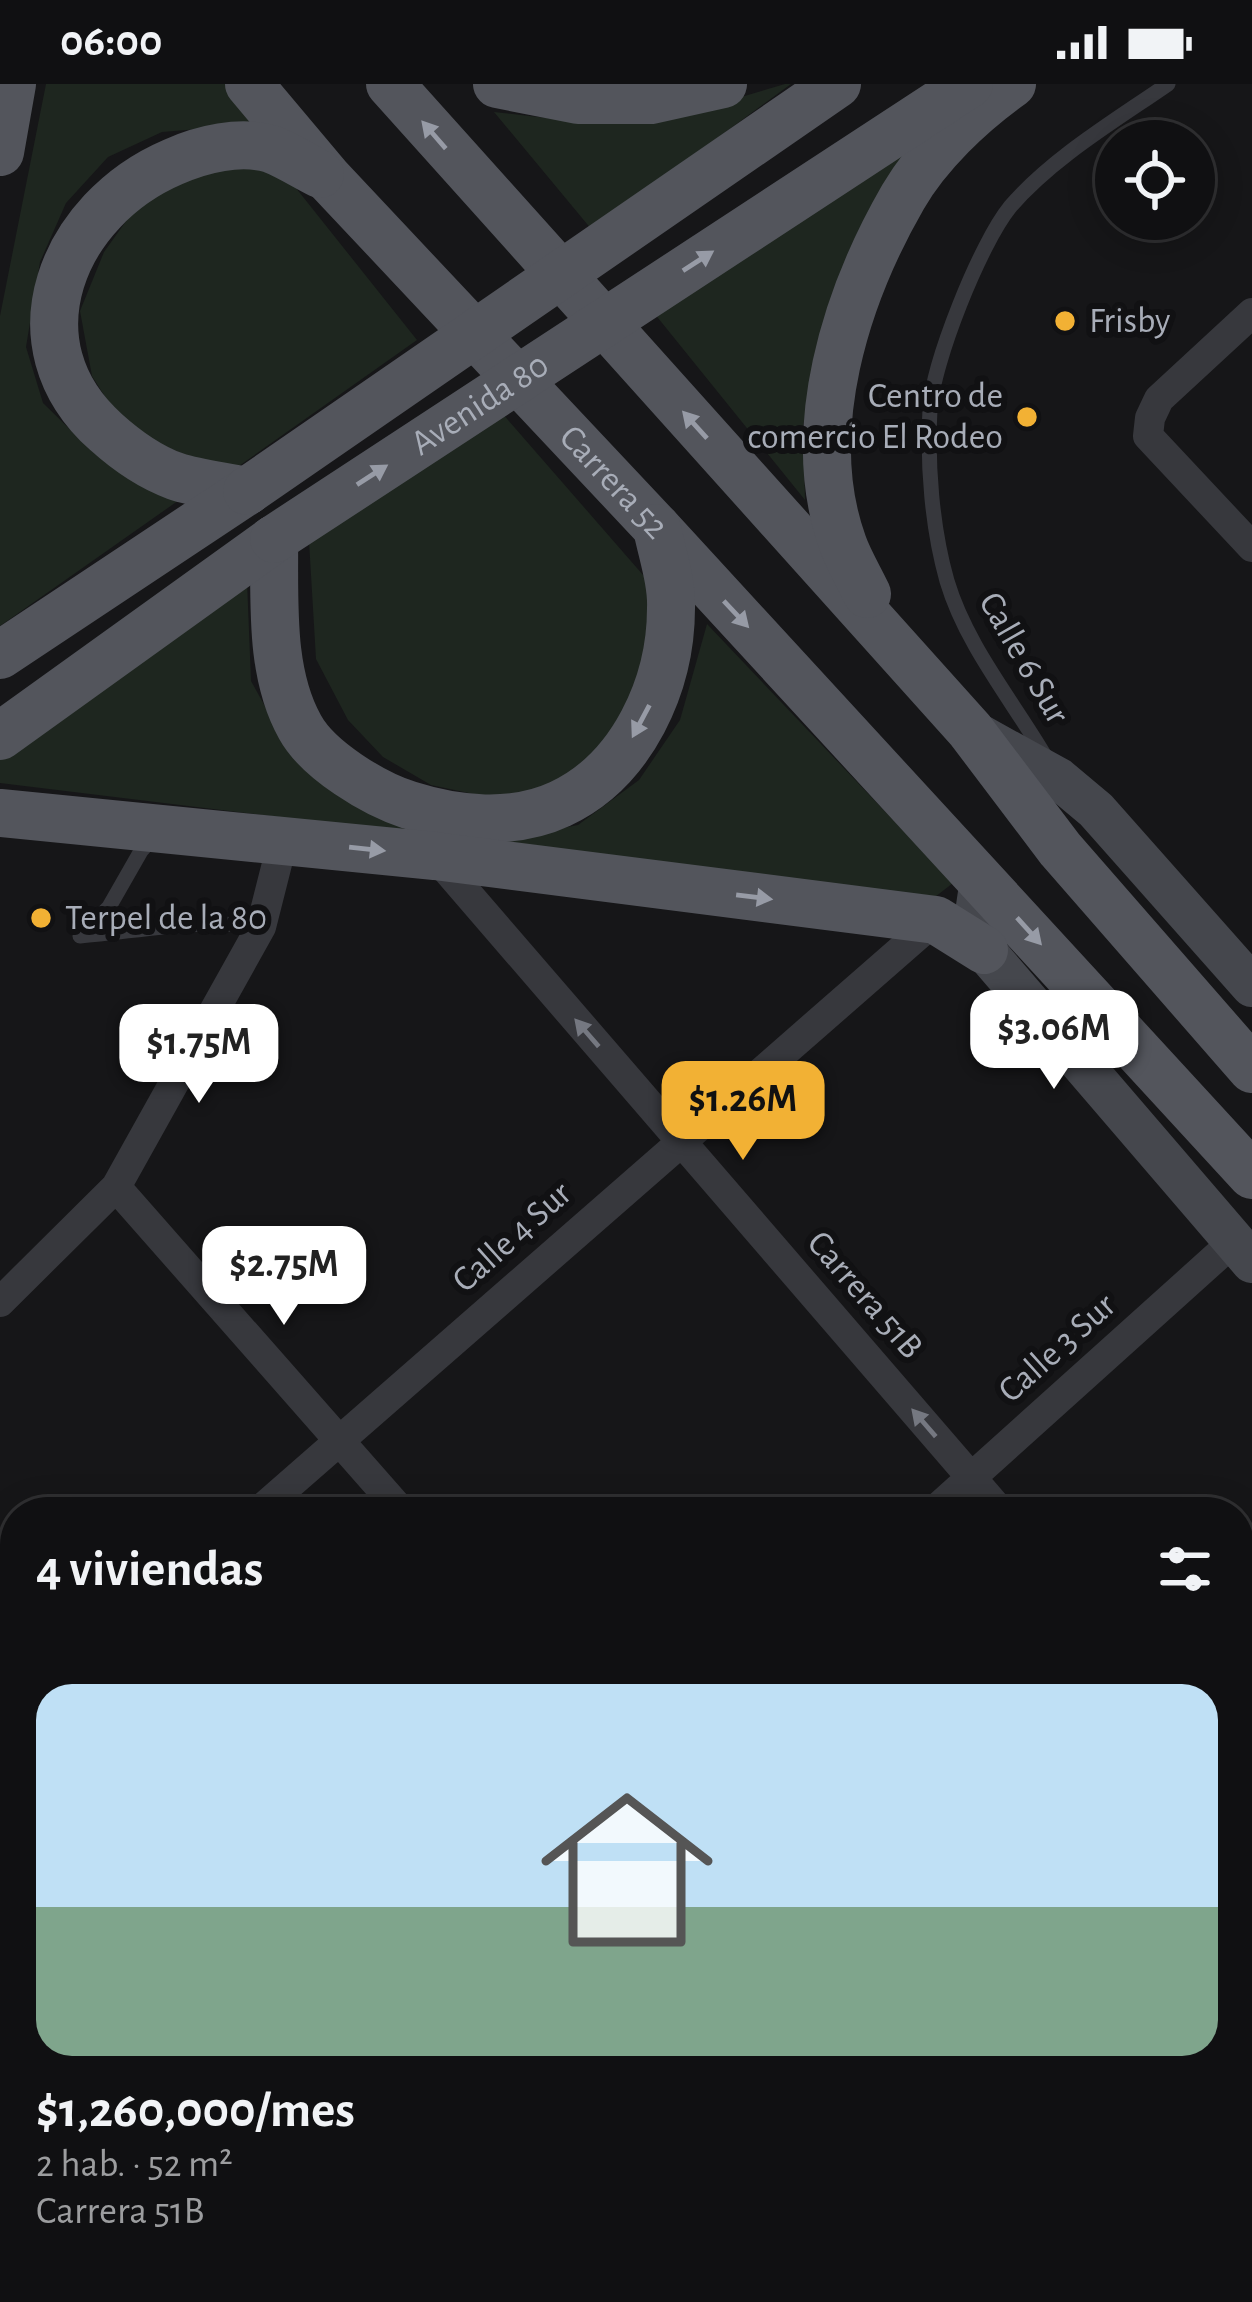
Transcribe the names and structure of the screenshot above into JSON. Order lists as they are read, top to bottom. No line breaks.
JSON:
{"streets":{"main road":["Avenida 80","Carrera 52"],"street":["Calle 4 Sur","Carrera 51B","Calle 3 Sur"],"lane":["Calle 6 Sur"]},"crossings":[["Carrera 52","Calle 4 Sur"],["Calle 4 Sur","Carrera 51B"],["Carrera 51B","Calle 3 Sur"]],"one_way":["Carrera 51B"],"places":["Frisby","Centro de comercio El Rodeo","Terpel de la 80"],"page":{"status":"06:00","price":["$3.06M","$1.75M","$1.26M","$2.75M"],"heading":"4 viviendas","list":[{"name":"$1,260,000/mes","note":"2 hab. · 52 m² · Carrera 51B"}]}}
